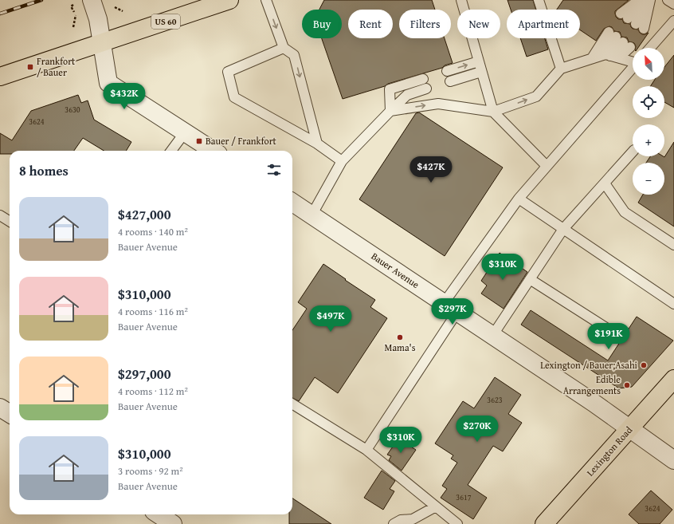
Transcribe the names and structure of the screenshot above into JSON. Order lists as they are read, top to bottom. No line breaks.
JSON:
{"streets":{"main road":["US 60","Lexington Road"],"street":["Bauer Avenue"]},"crossings":[["Bauer Avenue","Lexington Road"]],"places":{"transit":["Frankfort / Bauer","Bauer / Frankfort"],"other":["Mama's","Lexington / Bauer;Asahi","Edible Arrangements"]},"house_numbers":["3630","3624","3623","3617","3624"],"north":"top left","page":{"chip":["Buy","Rent","Filters","New","Apartment"],"map_buttons":["+","−"],"price":["$432K","$427K","$310K","$297K","$497K","$191K","$270K","$310K"],"heading":"8 homes","list":[{"name":"$427,000","note":"4 rooms · 140 m² · Bauer Avenue"},{"name":"$310,000","note":"4 rooms · 116 m² · Bauer Avenue"},{"name":"$297,000","note":"4 rooms · 112 m² · Bauer Avenue"},{"name":"$310,000","note":"3 rooms · 92 m² · Bauer Avenue"}]}}
